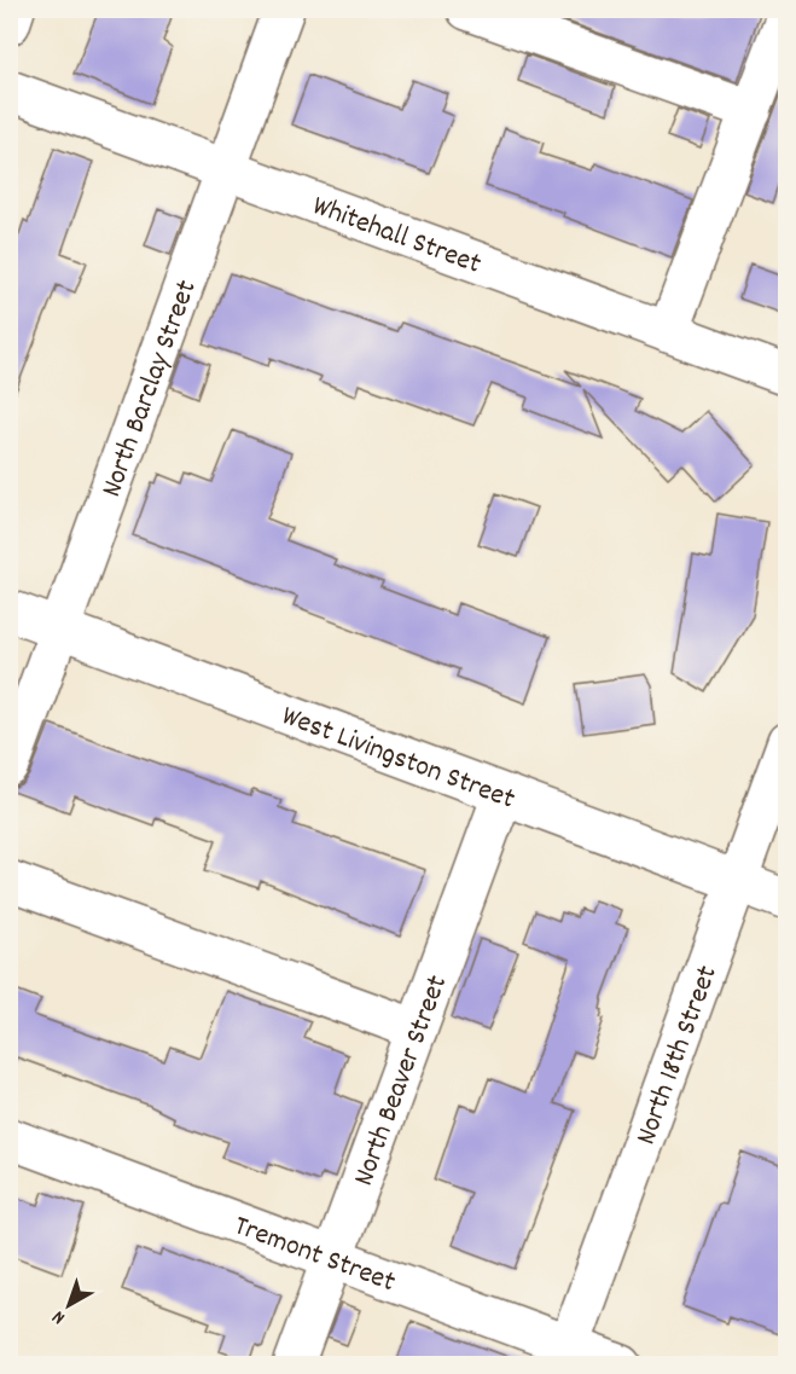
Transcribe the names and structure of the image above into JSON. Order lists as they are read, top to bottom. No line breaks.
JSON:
{"streets":{"street":["Whitehall Street","North Barclay Street","West Livingston Street","North 18th Street","North Beaver Street","Tremont Street"]},"crossings":[["Whitehall Street","North Barclay Street"],["North Barclay Street","West Livingston Street"],["West Livingston Street","North 18th Street"],["West Livingston Street","North Beaver Street"],["North 18th Street","Tremont Street"],["North Beaver Street","Tremont Street"]],"north":"bottom left"}
